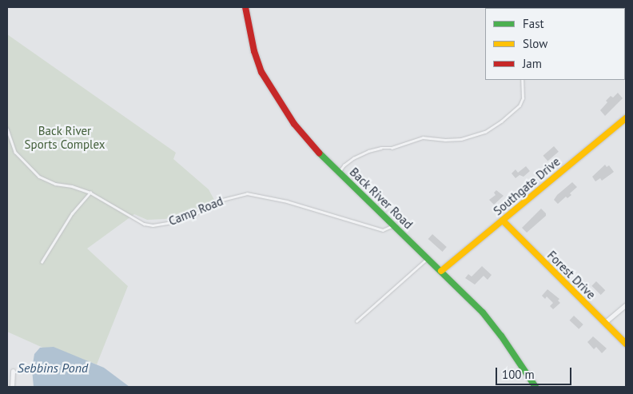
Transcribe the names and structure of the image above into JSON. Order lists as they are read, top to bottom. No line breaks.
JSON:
{"streets":{"street":["Southgate Drive","Back River Road","Forest Drive"],"lane":["Camp Road"]},"crossings":[["Southgate Drive","Back River Road"],["Southgate Drive","Forest Drive"],["Back River Road","Camp Road"]],"water":["Sebbins Pond"],"parks":["Back River Sports Complex"],"legend":["Fast","Slow","Jam"],"scale_bar":"100 m"}
